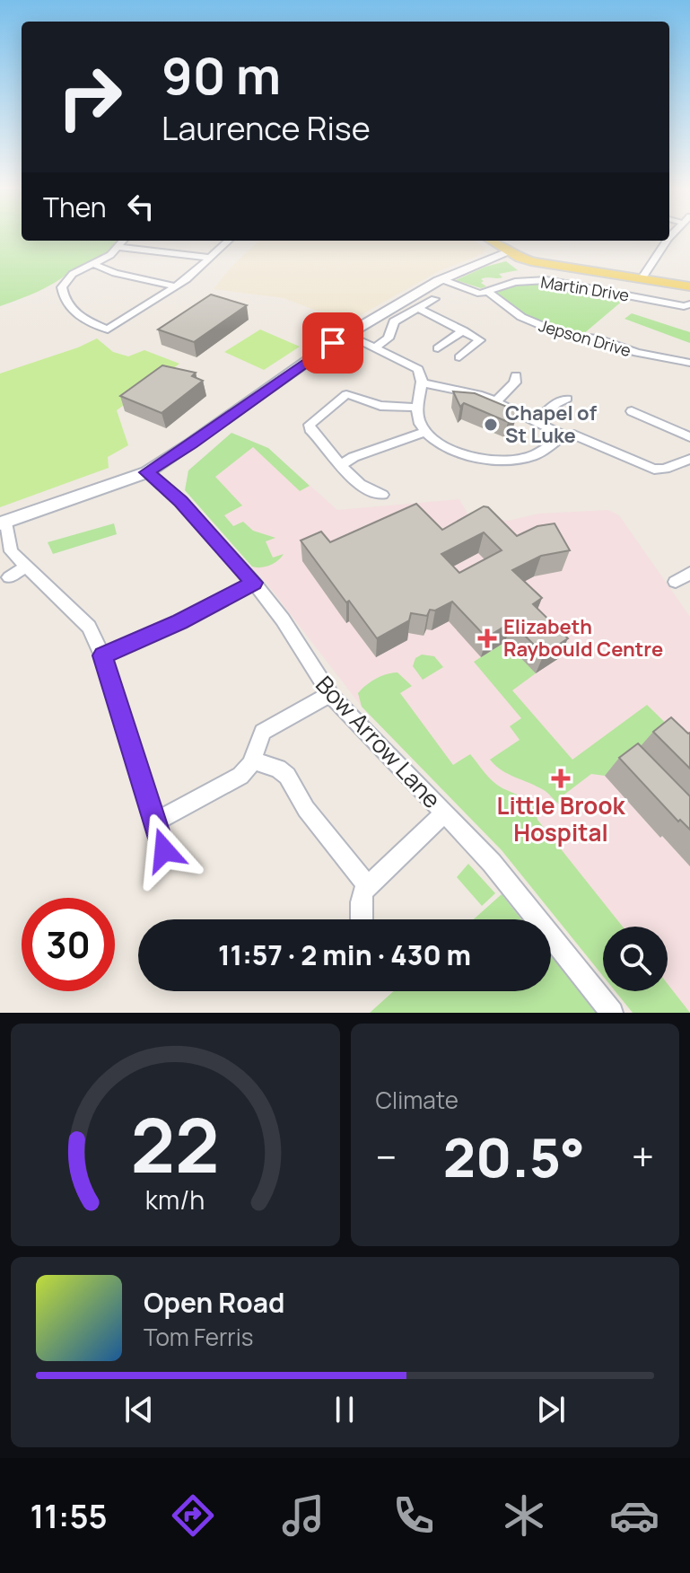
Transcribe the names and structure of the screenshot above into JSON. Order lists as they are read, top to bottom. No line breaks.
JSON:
{"streets":{"street":["Martin Drive","Jepson Drive","Bow Arrow Lane"]},"crossings":[["Martin Drive","Jepson Drive"]],"places":{"other":["Chapel of St Luke"],"health":["Elizabeth Raybould Centre","Little Brook Hospital"]},"page":{"turn":["90 m","Laurence Rise"],"then":"Then","limit":"30","trip":"11:57 · 2 min · 430 m","tile":"Climate","heat":["−","20.5°","+"],"song":["Open Road","Tom Ferris"],"tabs":"11:55","gauge":["22","km/h"]}}
